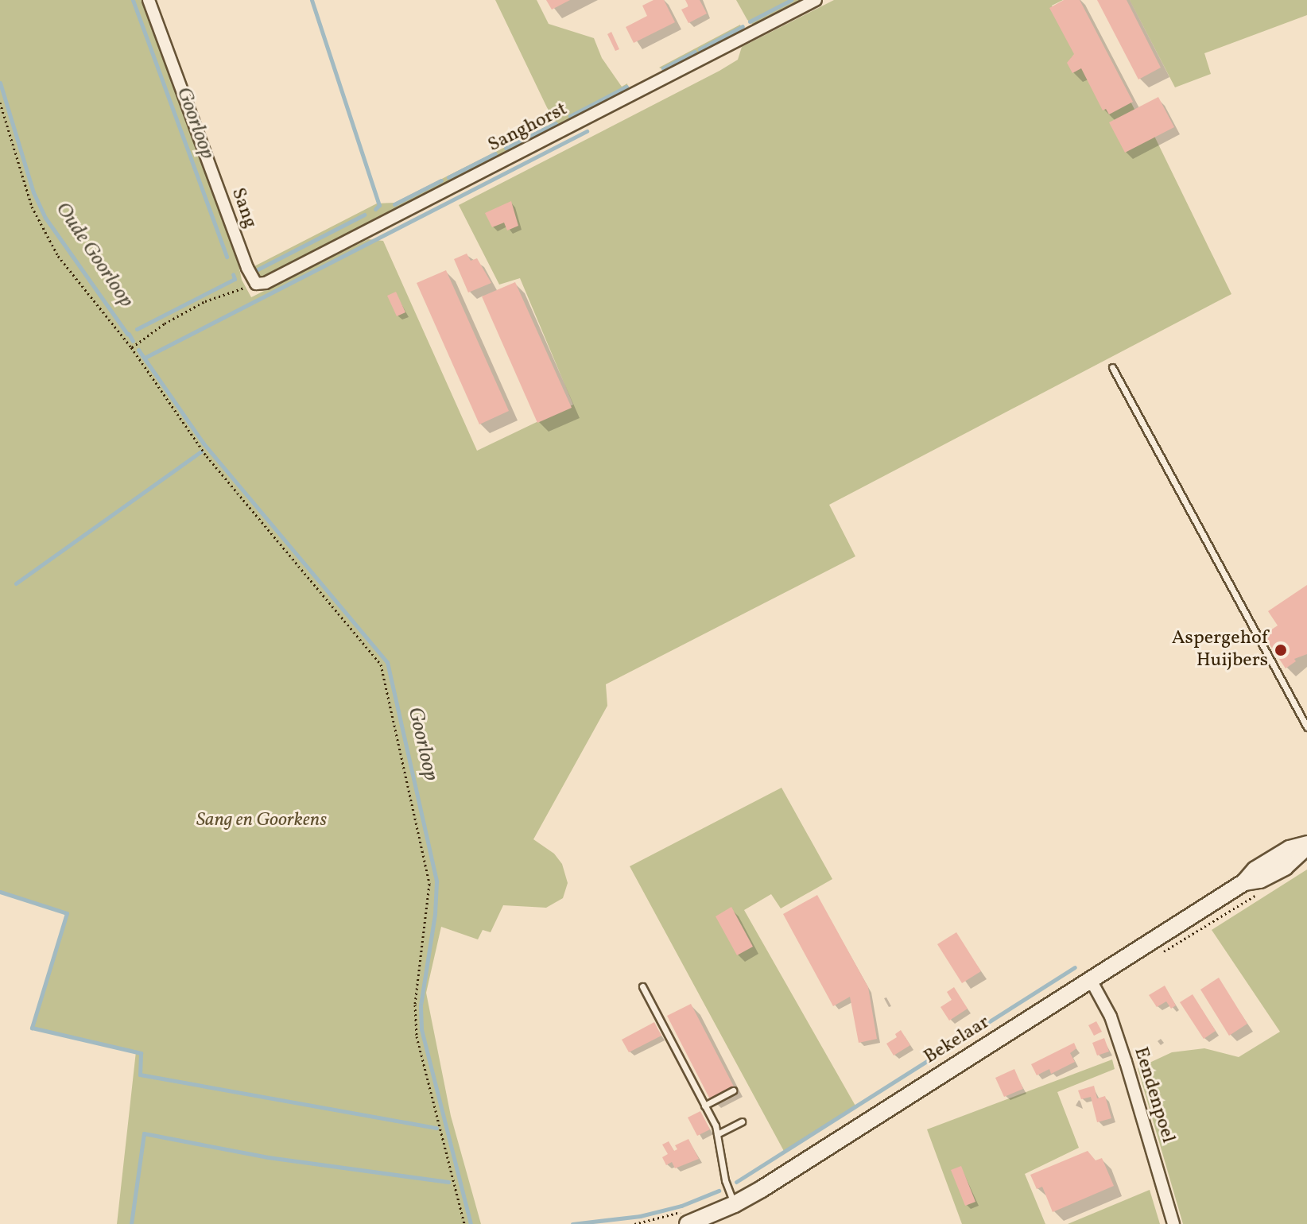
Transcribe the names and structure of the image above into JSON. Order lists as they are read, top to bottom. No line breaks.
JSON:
{"streets":{"street":["Sanghorst","Sang","Bekelaar","Eendenpoel"]},"crossings":[["Sanghorst","Sang"],["Bekelaar","Eendenpoel"]],"water":["Goorloop","Oude Goorloop"],"parks":["Sang en Goorkens"],"places":["Aspergehof Huijbers"]}
